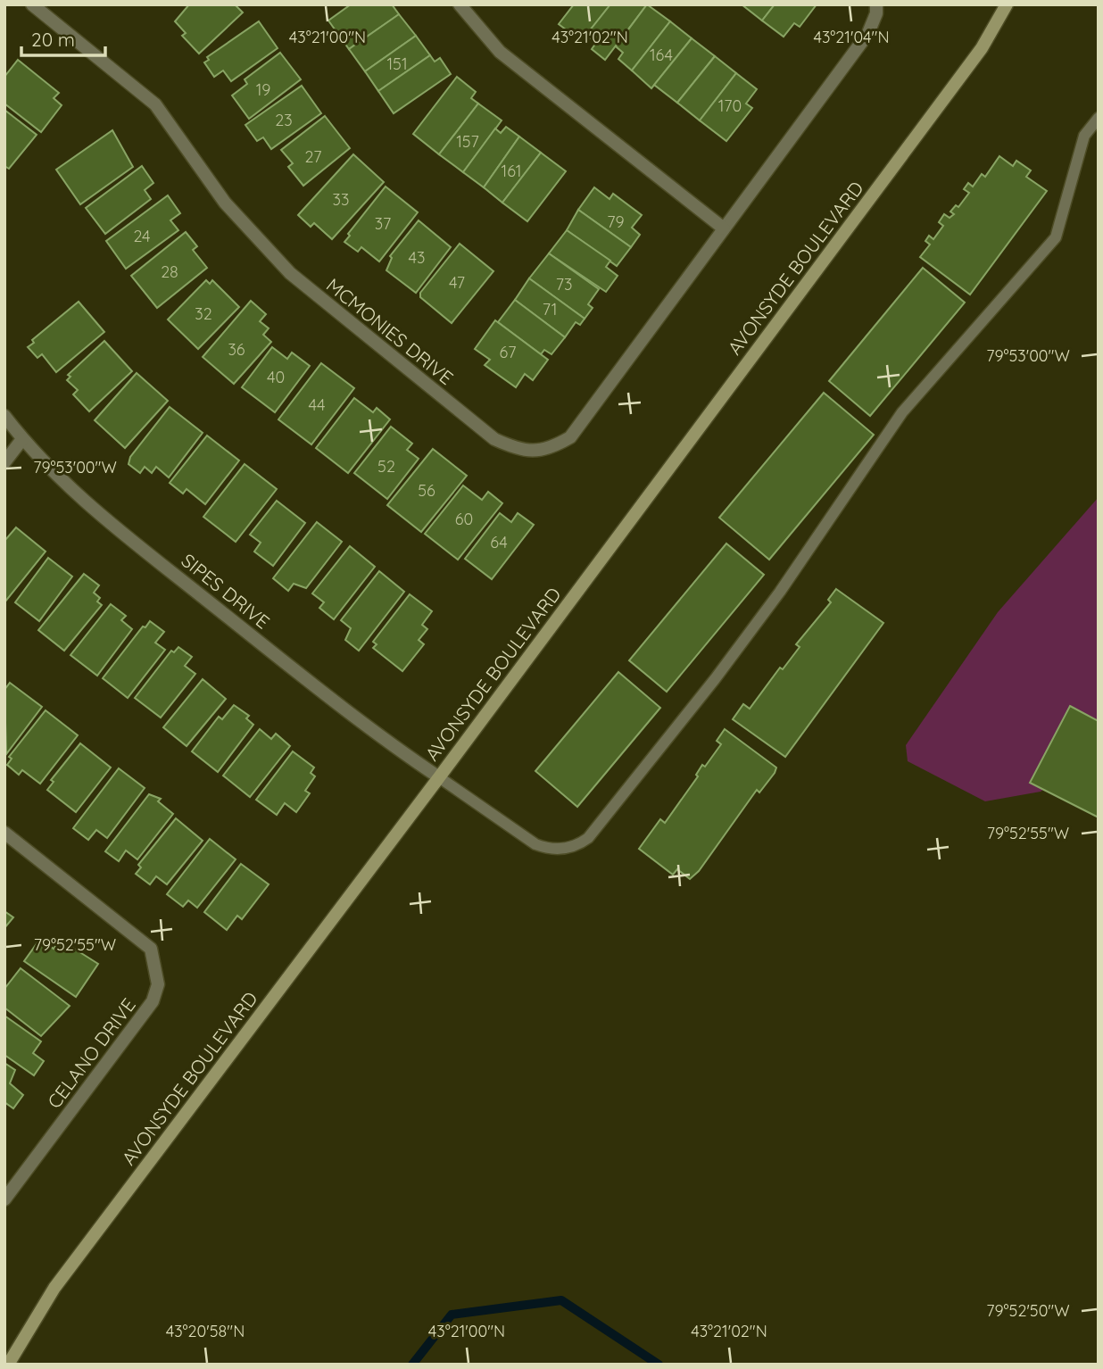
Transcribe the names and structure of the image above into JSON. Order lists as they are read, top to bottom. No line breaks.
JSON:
{"streets":{"main road":["AVONSYDE BOULEVARD"],"street":["MCMONIES DRIVE","SIPES DRIVE","CELANO DRIVE"]},"crossings":[["AVONSYDE BOULEVARD","SIPES DRIVE"]],"house_numbers":["164","151","19","170","23","157","27","161","33","79","37","24","43","28","47","73","71","32","36","67","40","44","52","56","60","64"],"scale_bar":"20 m","coordinates":["43°21'00\"N","43°21'02\"N","43°21'04\"N","79°53'00\"W","79°52'55\"W","79°52'50\"W","43°20'58\"N"]}
